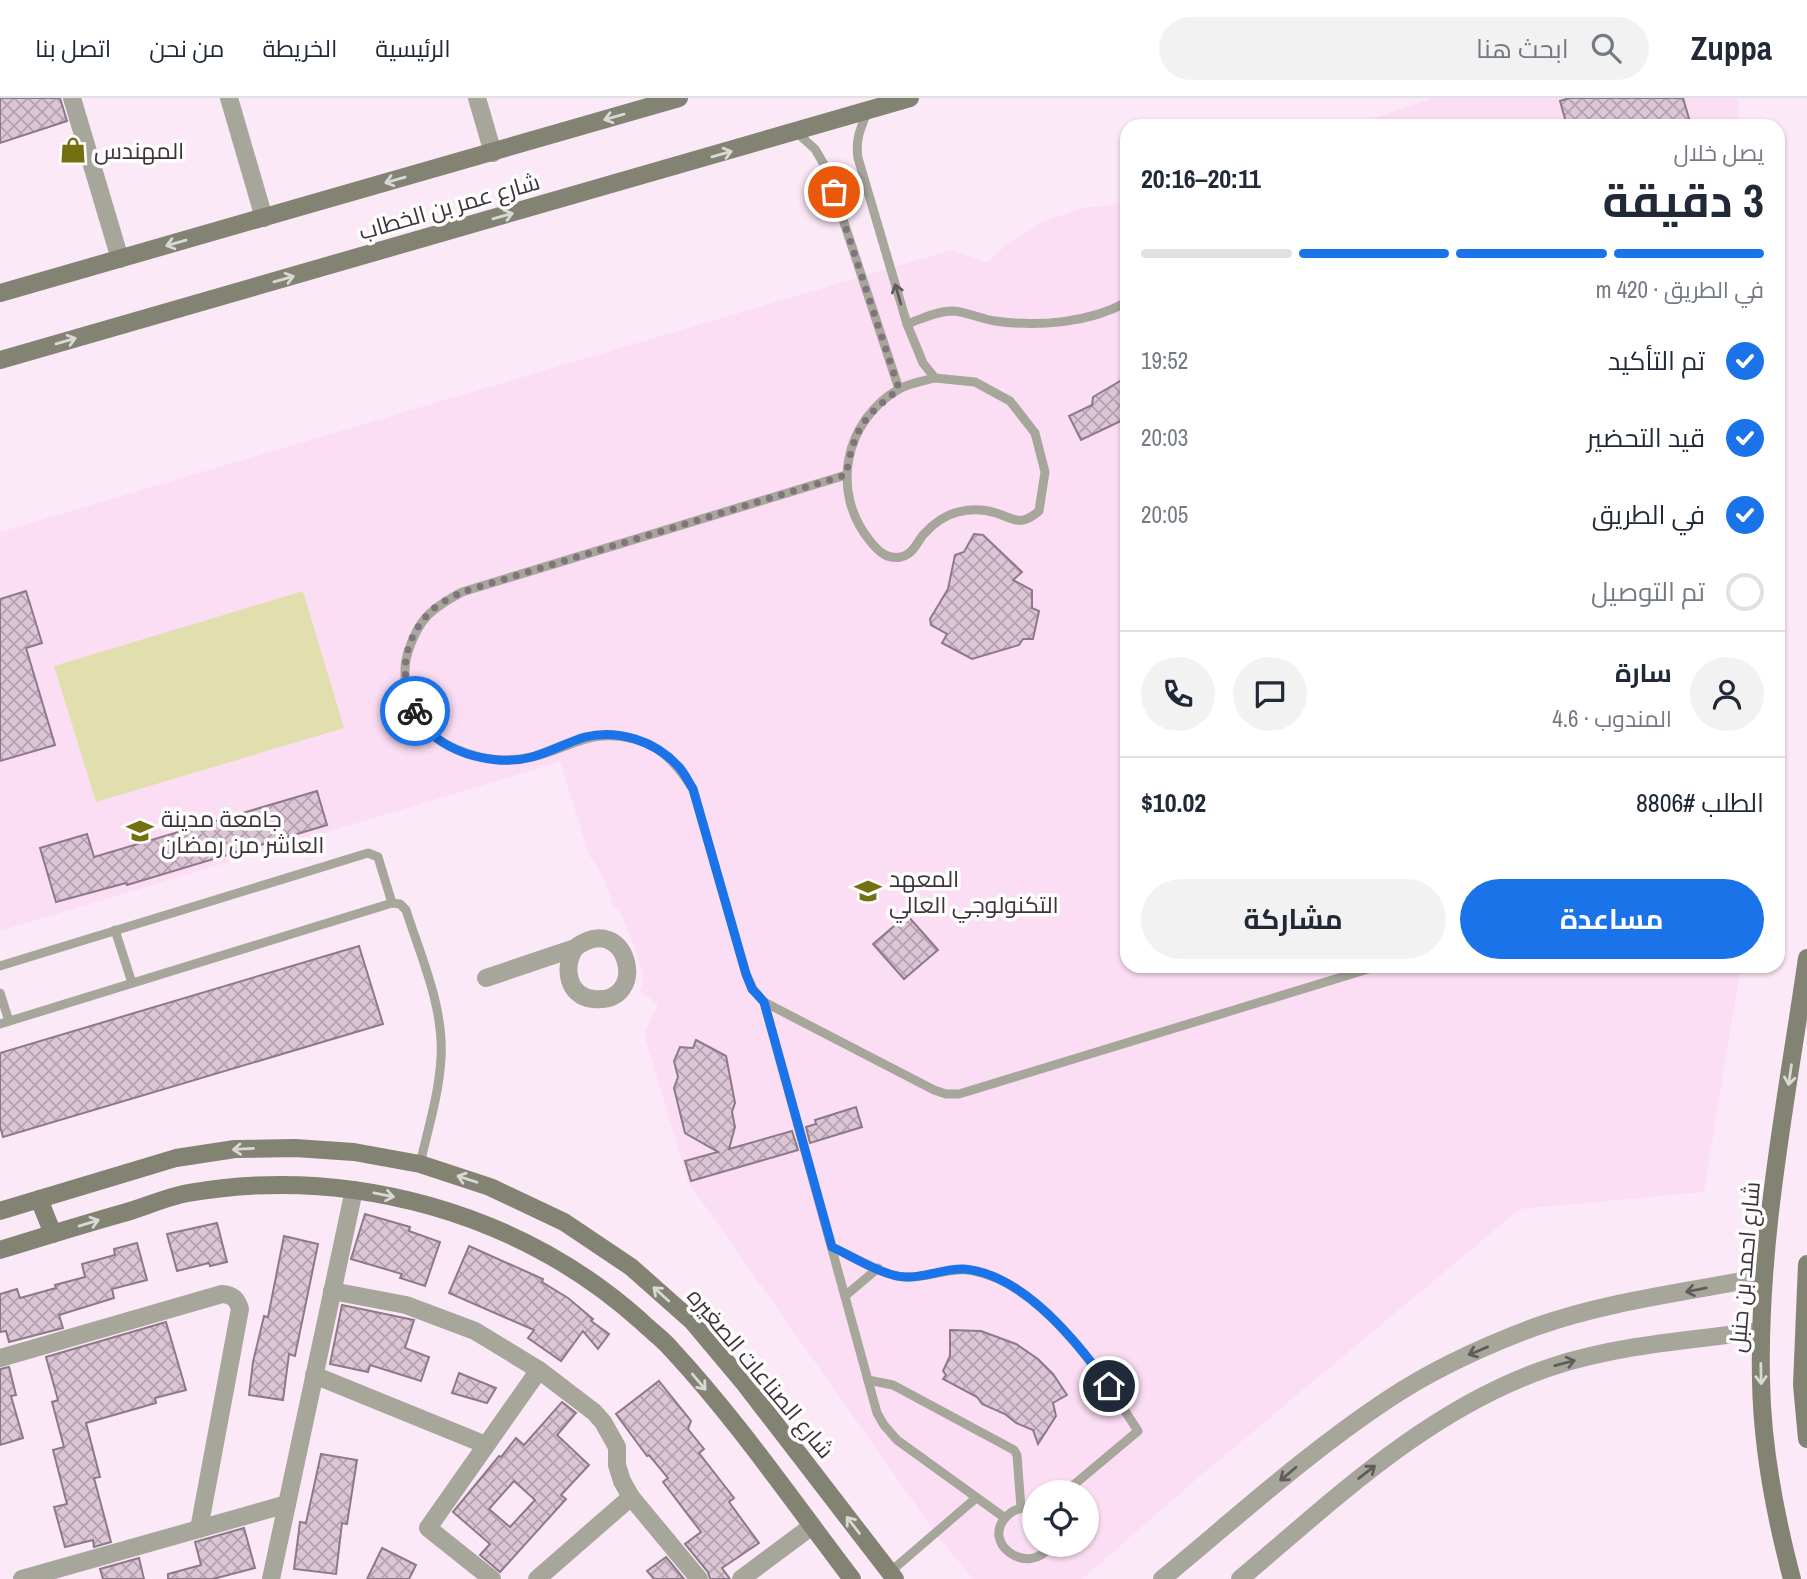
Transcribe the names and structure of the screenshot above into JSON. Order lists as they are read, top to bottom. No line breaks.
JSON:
{"streets":{"street":["شارع عمر بن الخطاب","شارع احمد بن حنبل","شارع الصناعات الصغيره"]},"one_way":["شارع احمد بن حنبل"],"places":{"shop":["المهندس"],"school or university":["جامعة مدينة العاشر من رمضان","المعهد التكنولوجي العالي"]},"page":{"header":"Zuppa","search":"ابحث هنا","nav":["الرئيسية","الخريطة","من نحن","اتصل بنا"],"heading":["3 دقيقة","يصل خلال","20:11–20:16"],"panel":["سارة","المندوب · 4.6","الطلب #8806","$10.02"],"bar":"في الطريق · 420 m","list":[["تم التأكيد","19:52"],["قيد التحضير","20:03"],["في الطريق","20:05"],"تم التوصيل"],"buttons":["مساعدة","مشاركة"]}}
